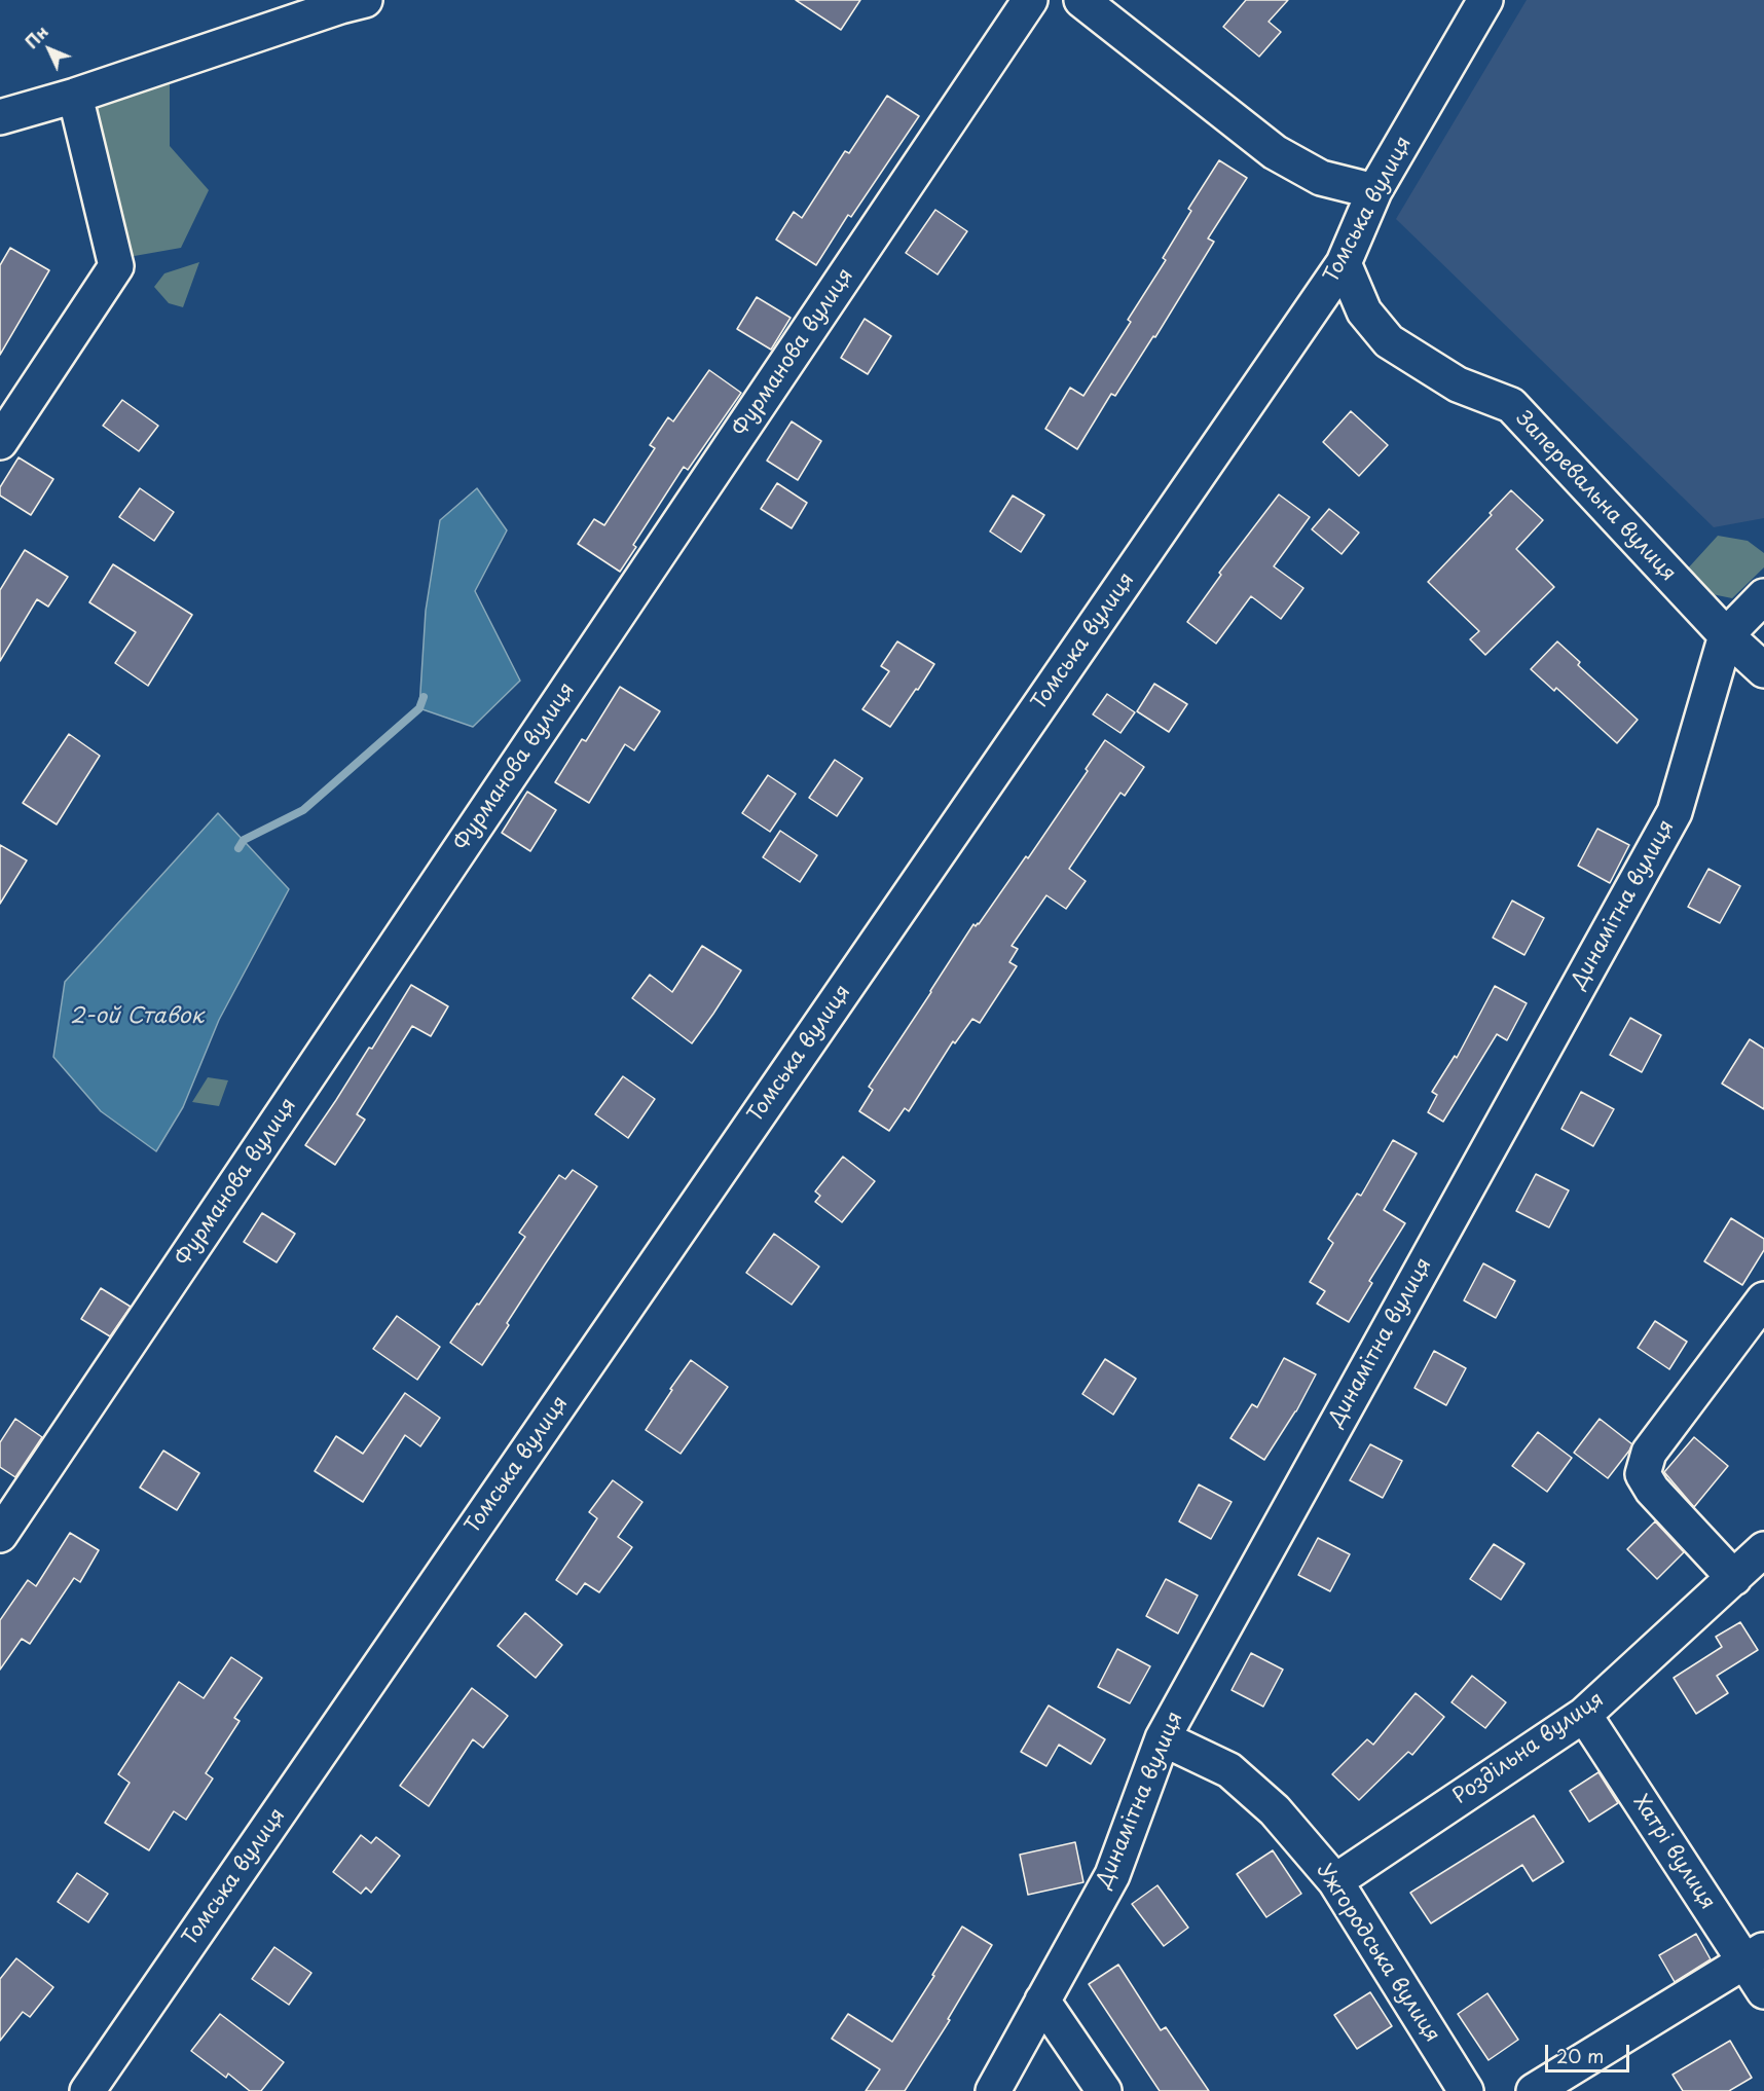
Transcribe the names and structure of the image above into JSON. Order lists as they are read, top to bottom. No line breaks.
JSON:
{"streets":{"street":["Томська вулиця","Фурманова вулиця","Заперевальна вулиця","Динамітна вулиця","Роздільна вулиця","Хатрі вулиця","Ужгородська вулиця"]},"crossings":[["Томська вулиця","Заперевальна вулиця"],["Заперевальна вулиця","Динамітна вулиця"],["Динамітна вулиця","Ужгородська вулиця"],["Роздільна вулиця","Хатрі вулиця"],["Роздільна вулиця","Ужгородська вулиця"]],"water":["2-ой Ставок"],"scale_bar":"20 m","north":"top left"}
